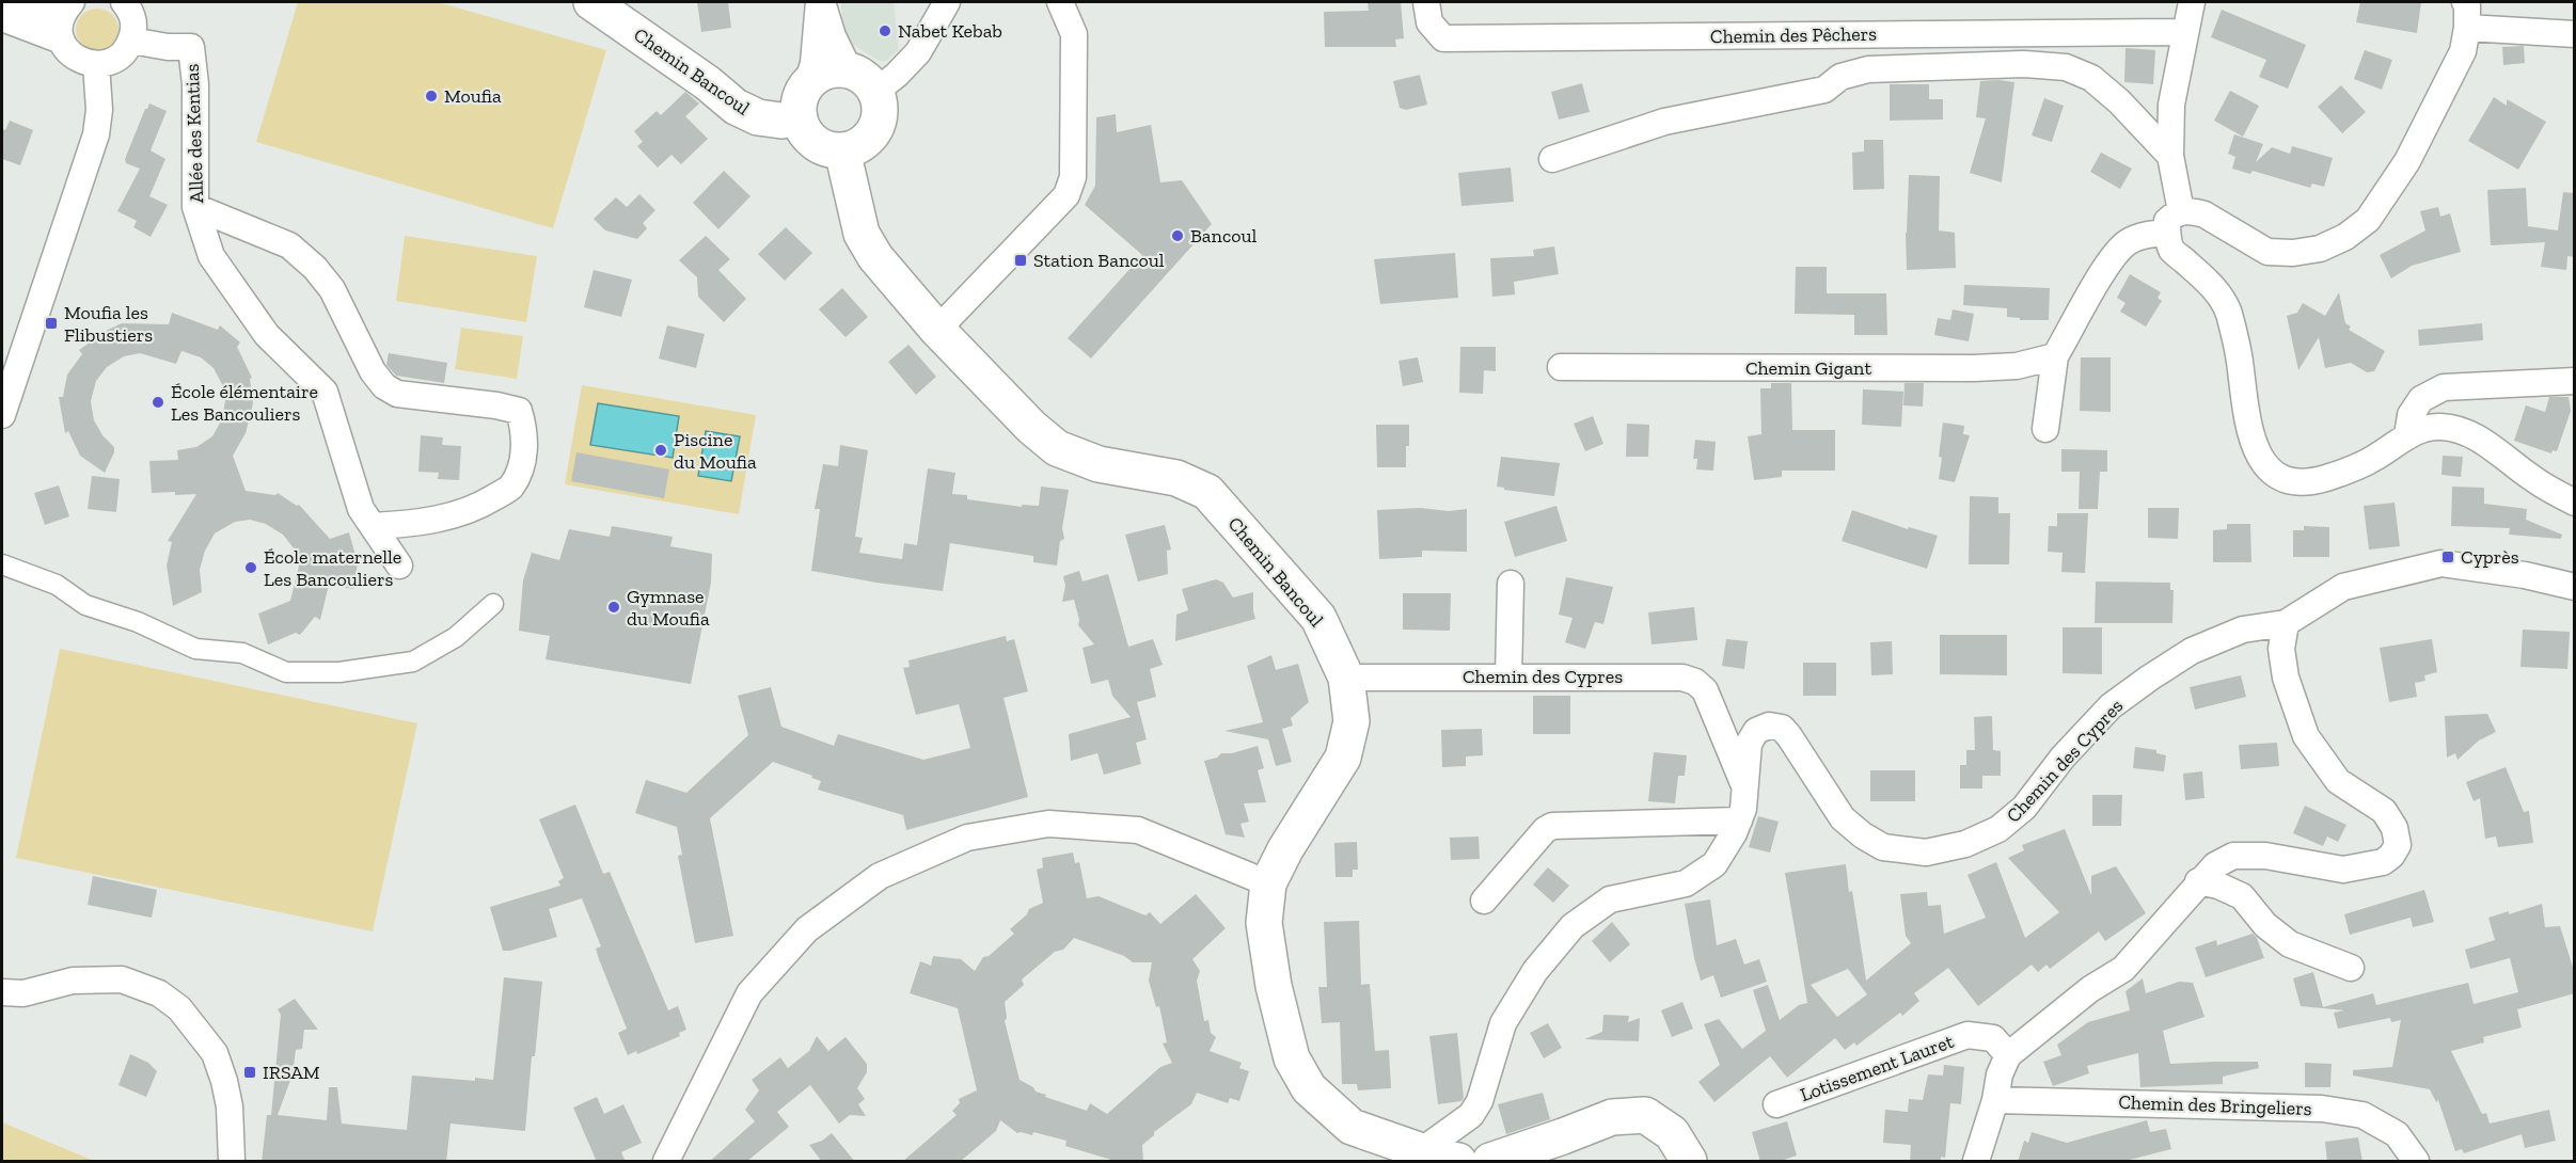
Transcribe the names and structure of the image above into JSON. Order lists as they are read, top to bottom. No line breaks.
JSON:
{"streets":{"main road":["Chemin Bancoul"],"street":["Chemin des Pêchers","Allée des Kentias","Chemin Gigant","Chemin des Cypres","Lotissement Lauret","Chemin des Bringeliers"]},"crossings":[["Chemin Bancoul","Chemin des Cypres"]],"places":{"other":["Nabet Kebab","Moufia","Bancoul","École élémentaire Les Bancouliers","Piscine du Moufia","École maternelle Les Bancouliers","Gymnase du Moufia"],"transit":["Station Bancoul","Moufia les Flibustiers","Cyprès","IRSAM"]}}
